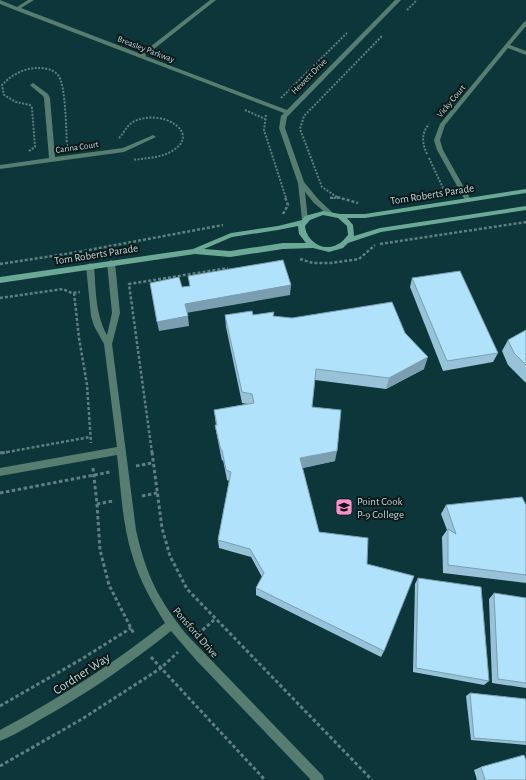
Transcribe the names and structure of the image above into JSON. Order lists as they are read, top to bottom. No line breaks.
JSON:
{"streets":{"street":["Breasley Parkway","Hewett Drive","Vicky Court","Carina Court","Tom Roberts Parade","Ponsford Drive","Cordner Way"]},"crossings":[["Breasley Parkway","Hewett Drive"],["Vicky Court","Tom Roberts Parade"],["Tom Roberts Parade","Ponsford Drive"],["Ponsford Drive","Cordner Way"]],"places":{"school or university":["Point Cook P-9 College"]}}
